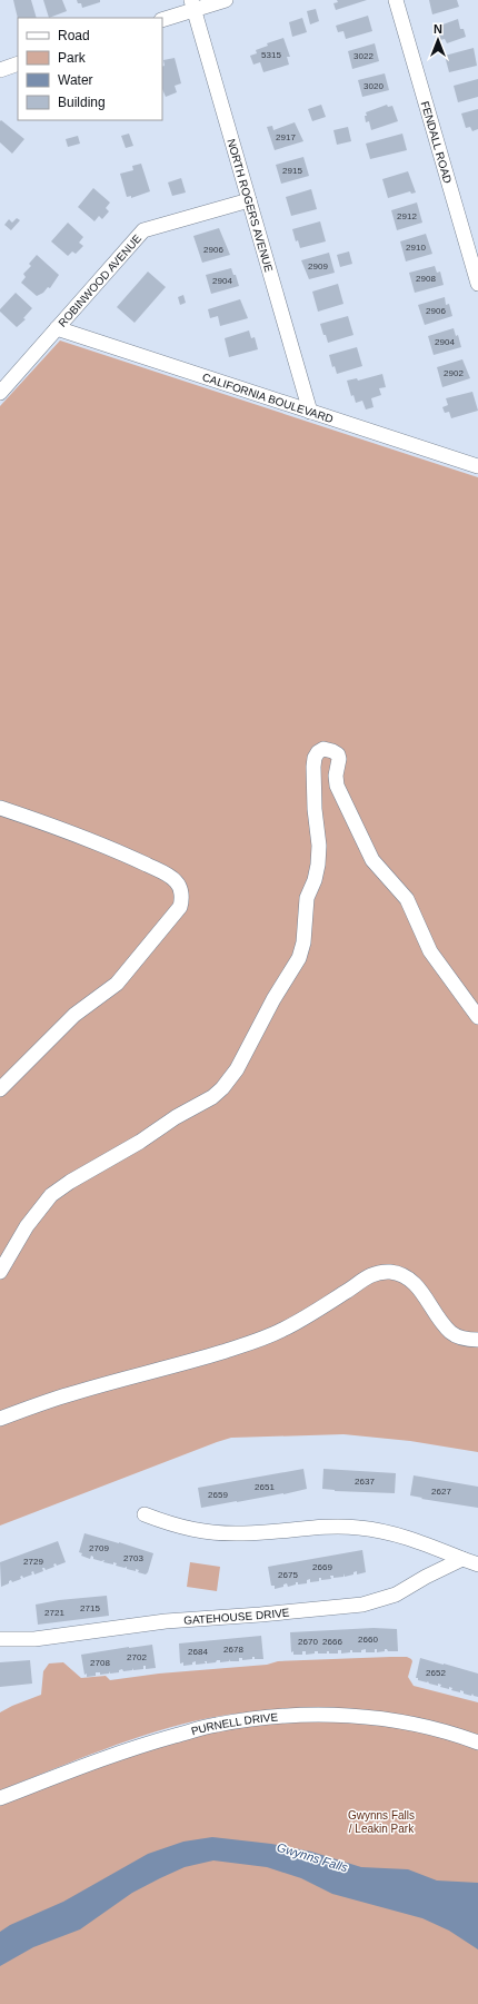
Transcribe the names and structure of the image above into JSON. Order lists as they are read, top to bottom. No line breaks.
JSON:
{"streets":{"street":["FENDALL ROAD","NORTH ROGERS AVENUE","ROBINWOOD AVENUE","CALIFORNIA BOULEVARD","GATEHOUSE DRIVE","PURNELL DRIVE"]},"crossings":[["NORTH ROGERS AVENUE","ROBINWOOD AVENUE"],["NORTH ROGERS AVENUE","CALIFORNIA BOULEVARD"],["ROBINWOOD AVENUE","CALIFORNIA BOULEVARD"]],"water":["Gwynns Falls"],"parks":["Gwynns Falls / Leakin Park"],"house_numbers":["5315","3022","3020","2917","2915","2912","2910","2906","2909","2908","2904","2906","2904","2902","2637","2651","2627","2659","2709","2703","2729","2669","2675","2715","2721","2660","2670","2666","2678","2684","2702","2708","2652"],"legend":["Road","Park","Water","Building"],"north":"top"}
